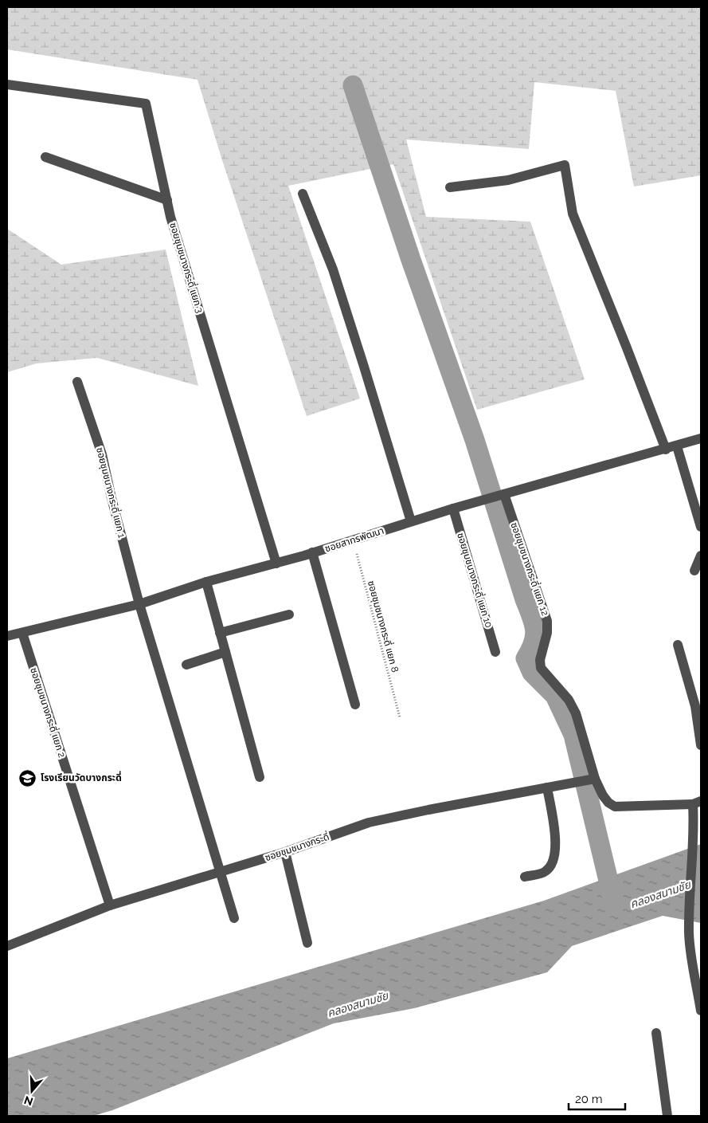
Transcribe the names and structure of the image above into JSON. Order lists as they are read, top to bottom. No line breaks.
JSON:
{"streets":{"street":["ซอยชุมชนางกระดี่ แยก 3","ซอยชุมชนางกระดี่ แยก 1","ซอยสาทรพัฒนา","ซอยชุมชนางกระดี่ แยก 12","ซอยชุมชนางกระดี่ แยก 10","ซอยชุมชนางกระดี่ แยก 2","ซอยชุมชนางกระดี่"],"path":["ซอยชุมชนางกระดี่ แยก 8"]},"crossings":[["ซอยชุมชนางกระดี่ แยก 3","ซอยสาทรพัฒนา"],["ซอยชุมชนางกระดี่ แยก 1","ซอยสาทรพัฒนา"],["ซอยชุมชนางกระดี่ แยก 1","ซอยชุมชนางกระดี่"],["ซอยสาทรพัฒนา","ซอยชุมชนางกระดี่ แยก 12"],["ซอยสาทรพัฒนา","ซอยชุมชนางกระดี่ แยก 10"],["ซอยสาทรพัฒนา","ซอยชุมชนางกระดี่ แยก 8"],["ซอยสาทรพัฒนา","ซอยชุมชนางกระดี่ แยก 2"],["ซอยชุมชนางกระดี่ แยก 12","ซอยชุมชนางกระดี่"],["ซอยชุมชนางกระดี่ แยก 2","ซอยชุมชนางกระดี่"]],"water":["คลองสนามชัย"],"places":{"school or university":["โรงเรียนวัดบางกระดี่"]},"scale_bar":"20 m","north":"bottom"}
